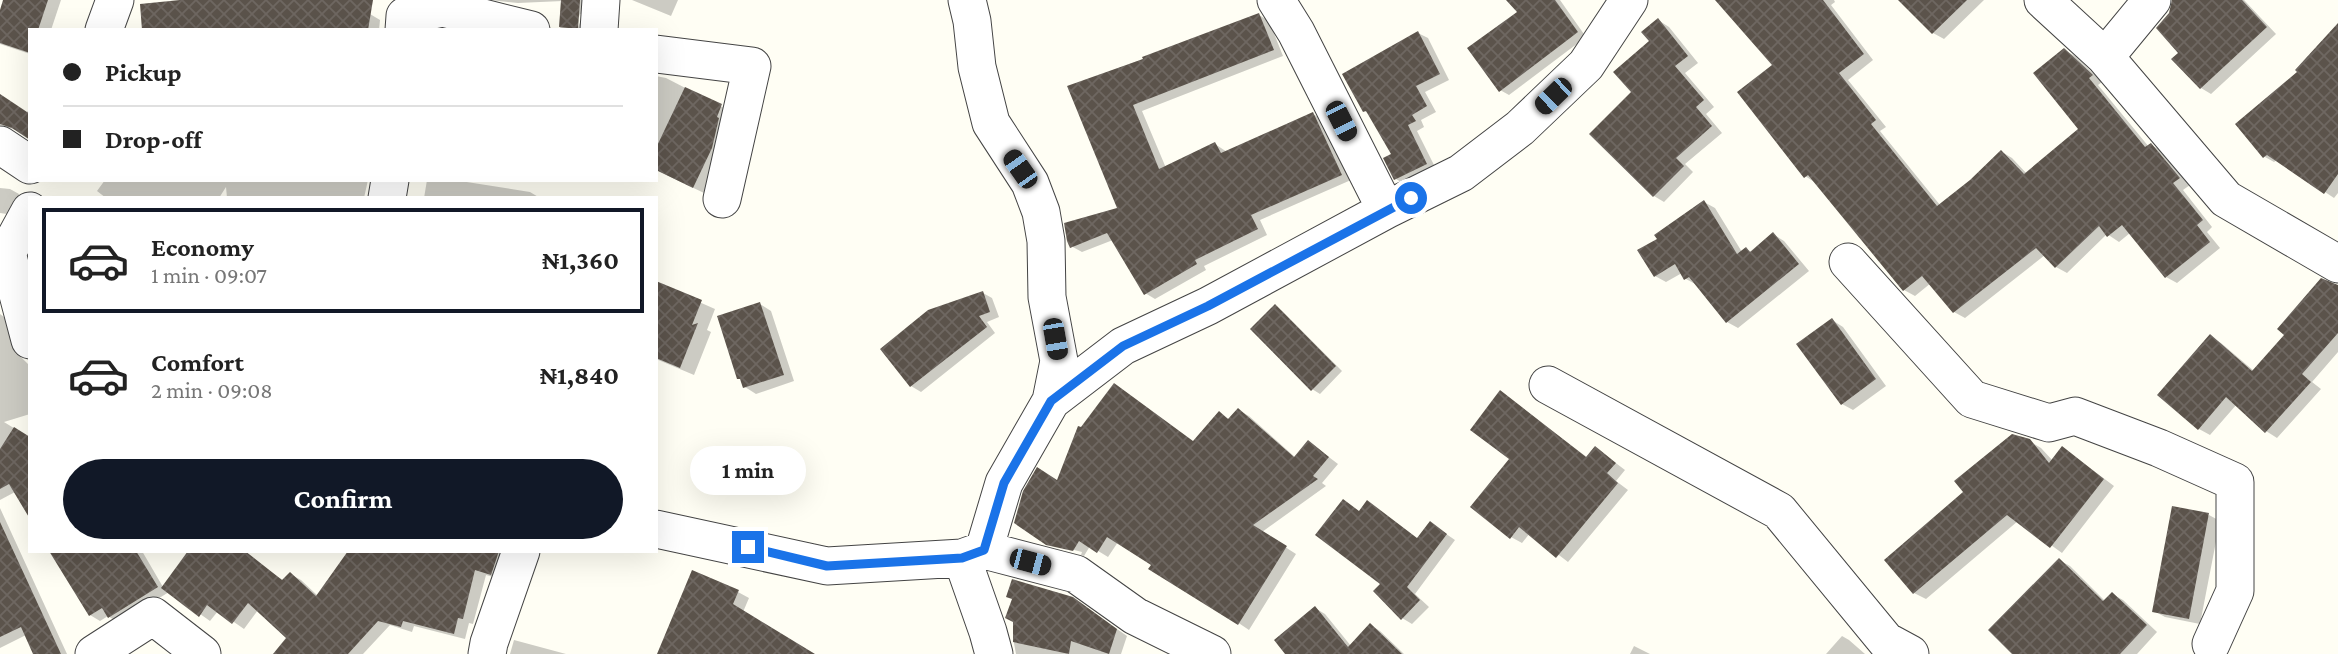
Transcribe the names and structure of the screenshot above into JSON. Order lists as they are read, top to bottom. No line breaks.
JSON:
{"page":{"banner":["Pickup","Drop-off"],"list":[{"name":"Economy","note":"1 min · 09:07","value":"₦1,360"},{"name":"Comfort","note":"2 min · 09:08","value":"₦1,840"}],"buttons":"Confirm","bubble":"1 min"}}
